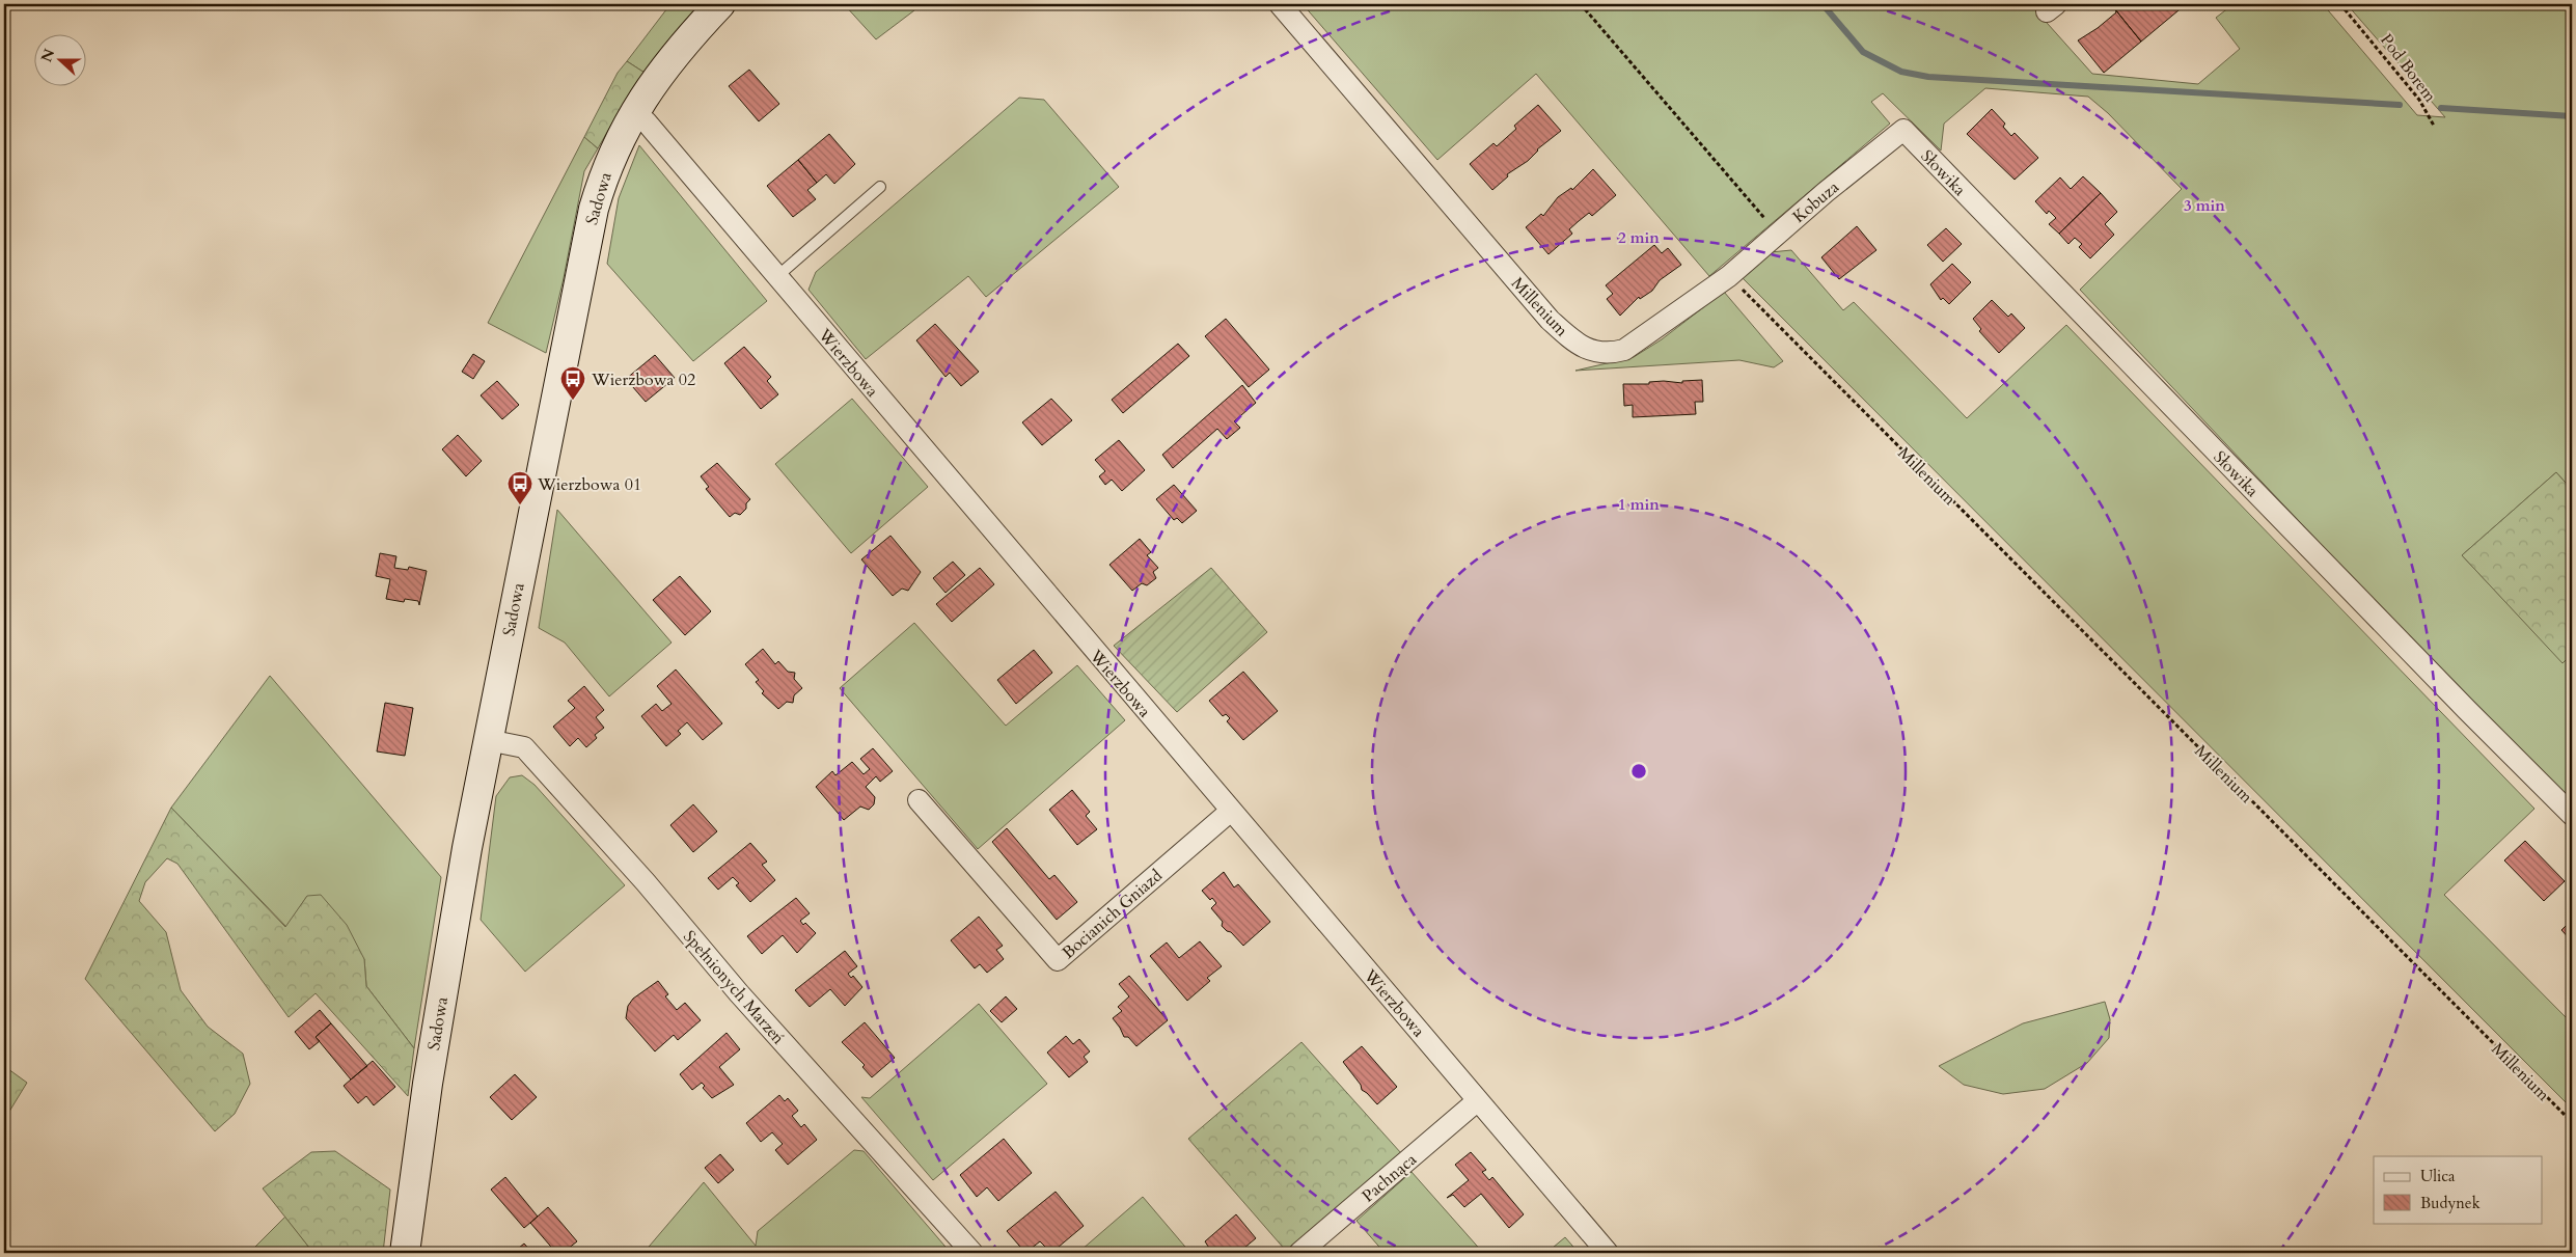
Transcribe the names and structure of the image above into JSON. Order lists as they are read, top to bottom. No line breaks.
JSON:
{"streets":{"street":["Słowika","Sadowa","Kobuza","Millenium","Wierzbowa","Bocianich Gniazd","Spełnionych Marzeń","Pachnąca"],"path":["Pod Borem"]},"crossings":[["Słowika","Kobuza"],["Sadowa","Wierzbowa"],["Sadowa","Spełnionych Marzeń"],["Kobuza","Millenium"],["Wierzbowa","Bocianich Gniazd"],["Wierzbowa","Pachnąca"]],"places":{"bus stop":["Wierzbowa 02","Wierzbowa 01"]},"legend":["Ulica","Budynek"],"north":"left","rings":["3 min","2 min","1 min"]}
